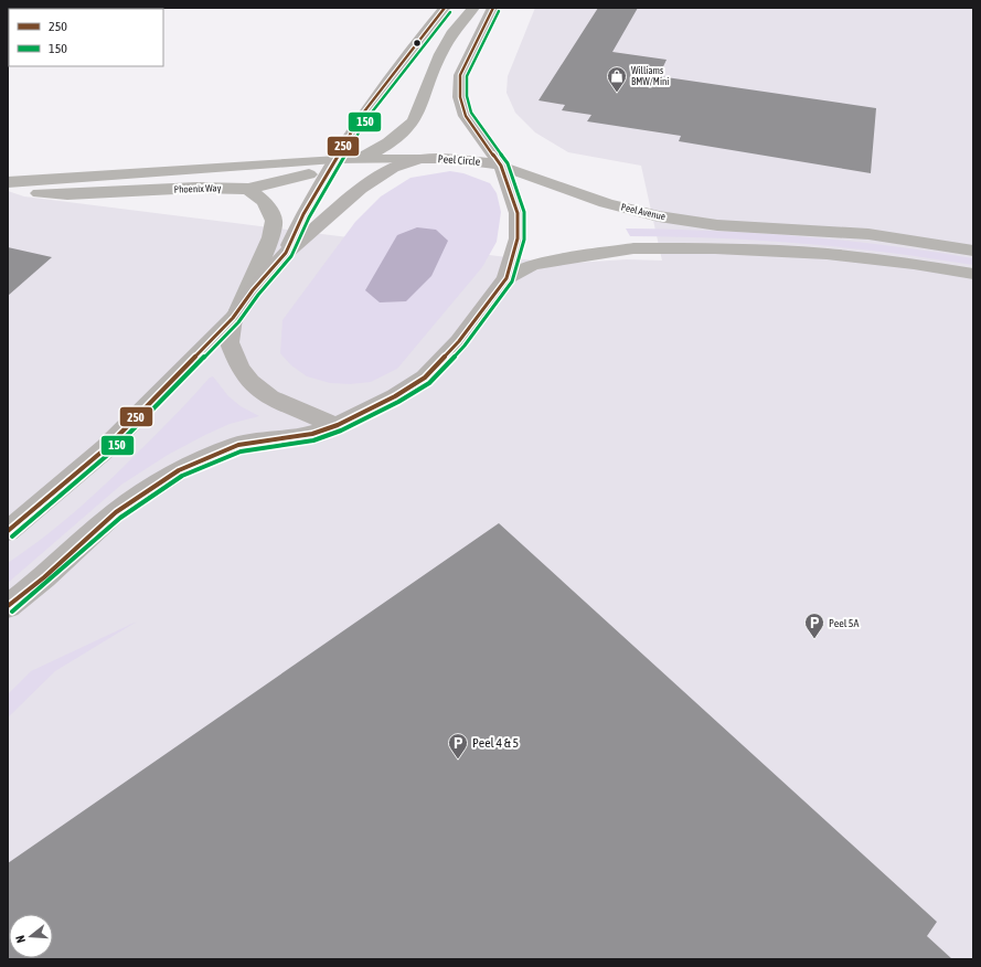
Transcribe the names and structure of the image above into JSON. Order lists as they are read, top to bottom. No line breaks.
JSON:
{"streets":{"main road":["Peel Circle"],"street":["Phoenix Way","Peel Avenue"]},"crossings":[["Peel Circle","Peel Avenue"]],"places":{"shop":["Williams BMW/Mini"],"parking":["Peel 5A","Peel 4 & 5"]},"lines":["transit line 250","transit line 150"],"legend":["250","150"],"north":"left"}
